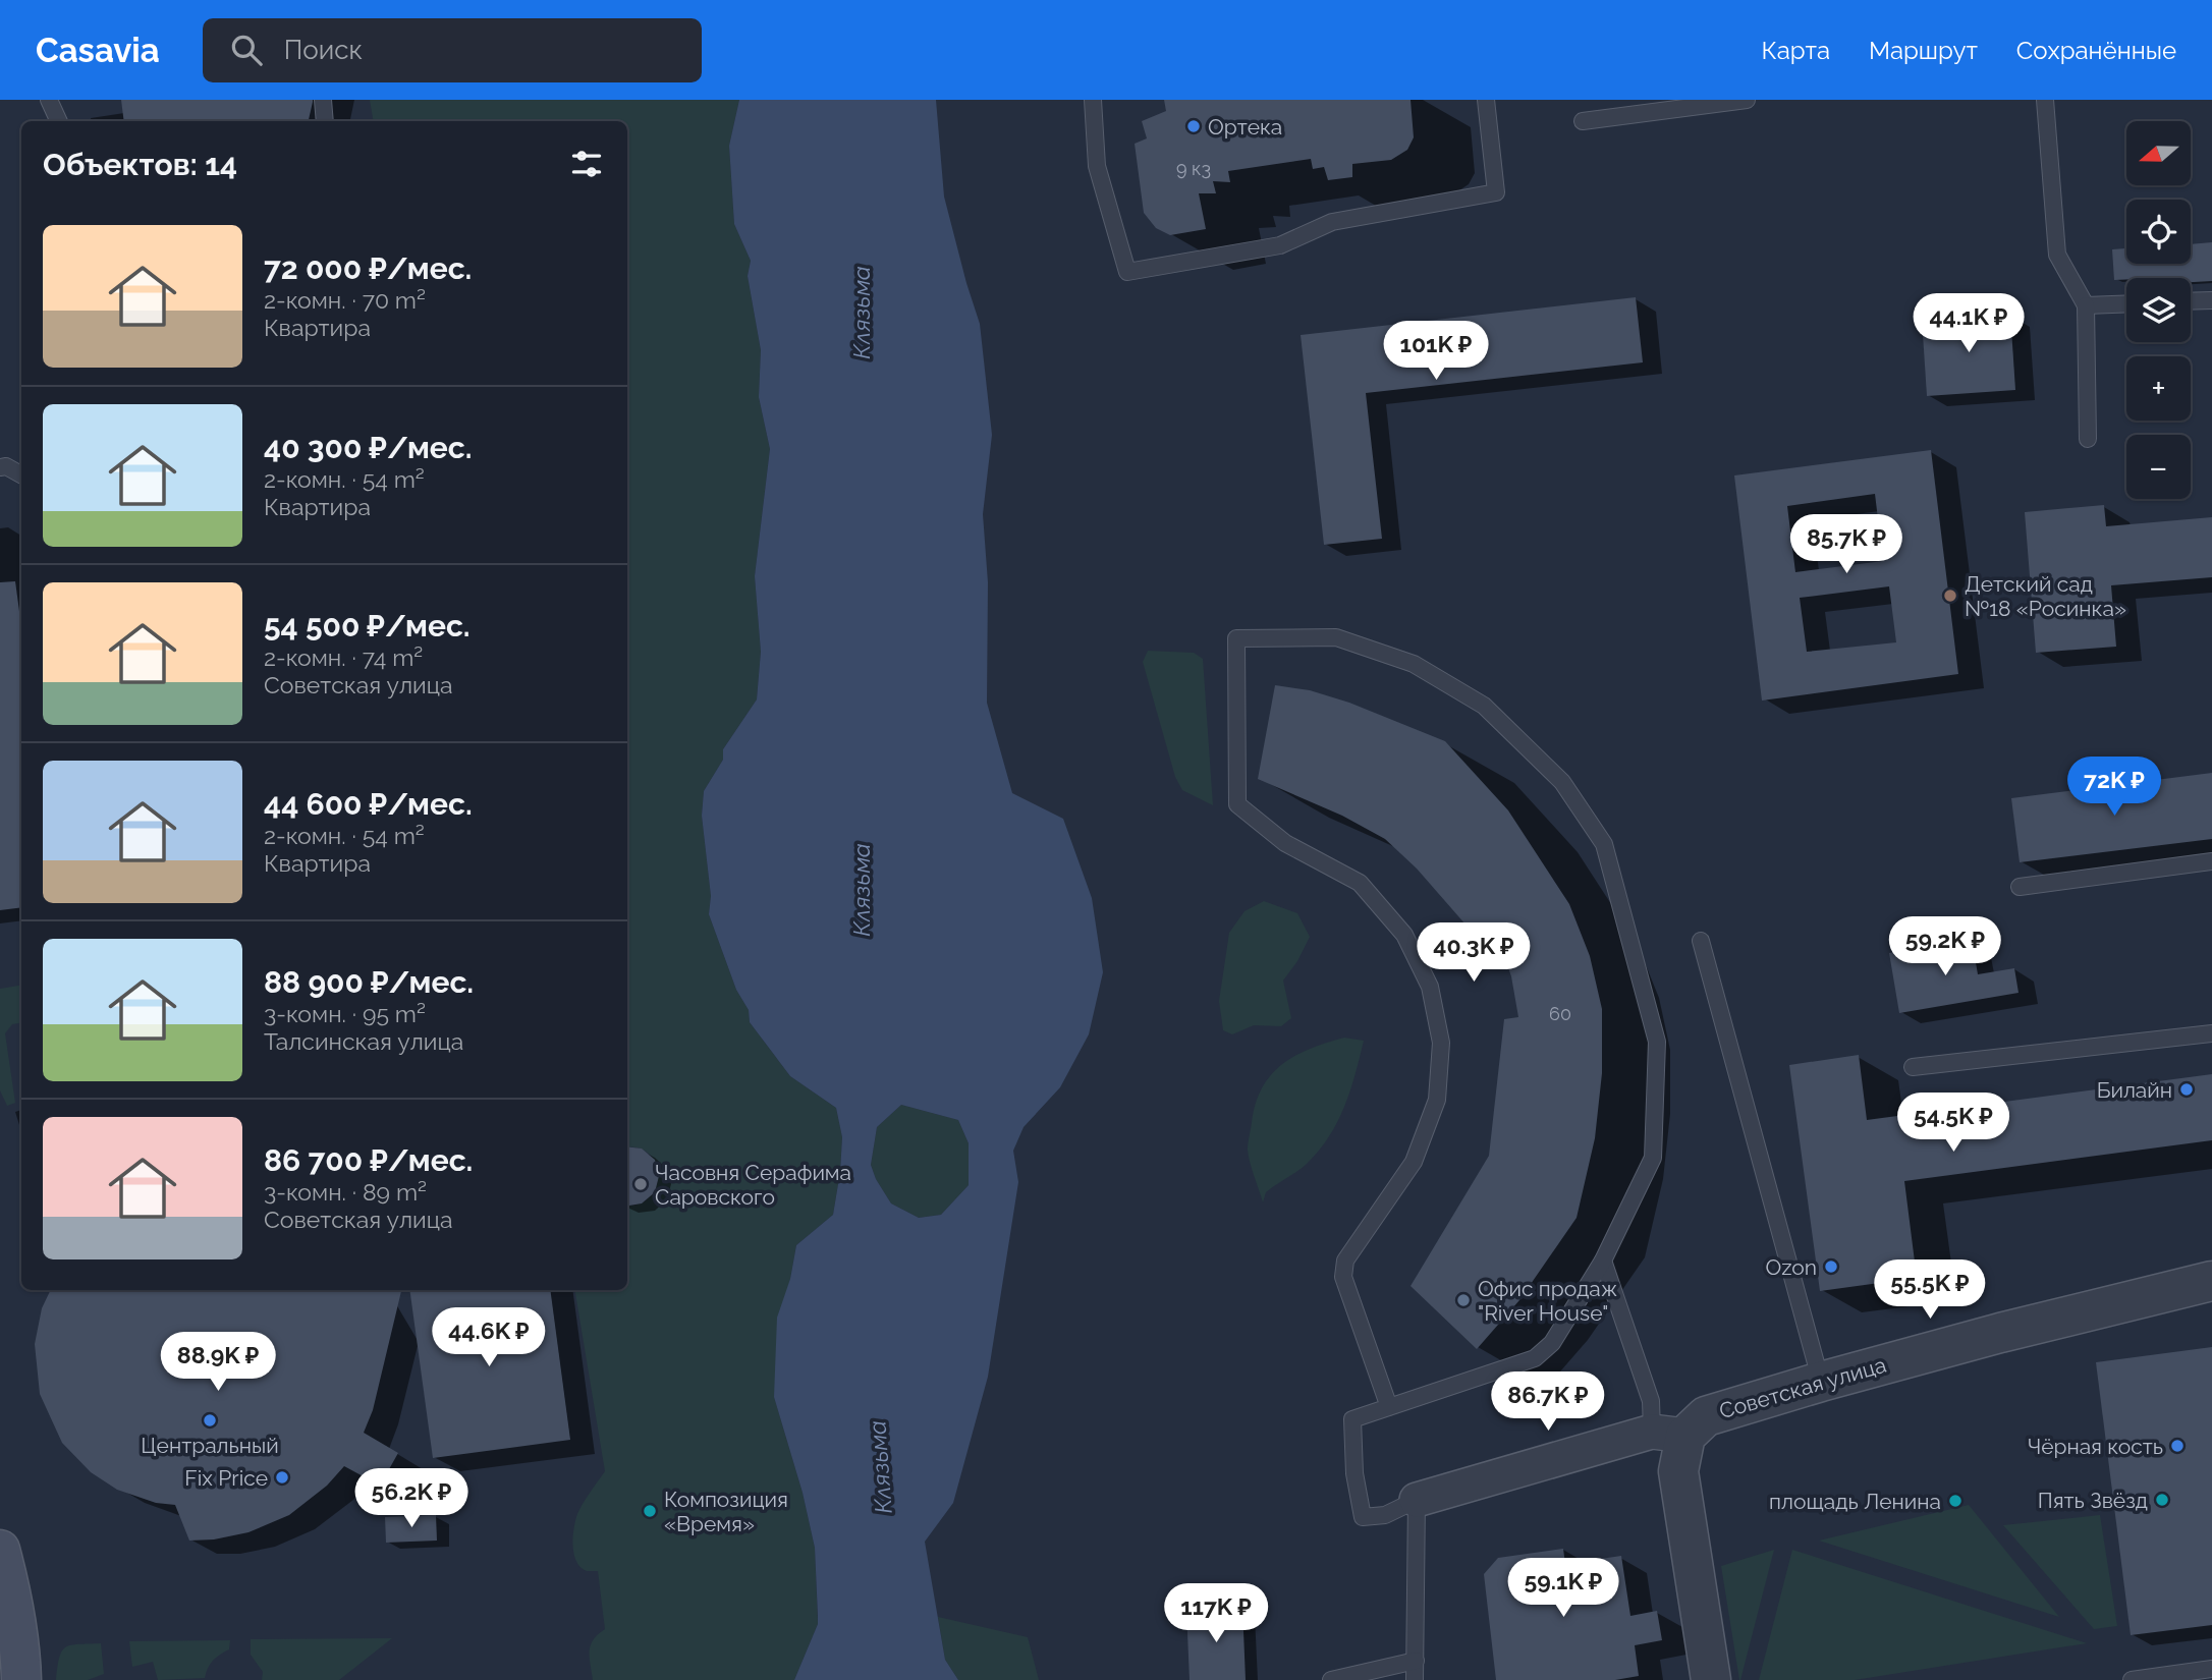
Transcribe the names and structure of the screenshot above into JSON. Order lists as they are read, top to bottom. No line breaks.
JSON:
{"streets":{"street":["Советская улица"]},"water":["Клязьма"],"places":["Ортека","Детский сад №18 «Росинка»","Билайн","Часовня Серафима Саровского","Ozon","Офис продаж \"River House\"","Центральный","Чёрная кость","Fix Price","Пять Звёзд","площадь Ленина","Композиция «Время»"],"house_numbers":["9 к3","60"],"north":"left","page":{"header":"Casavia","search":"Поиск","nav":["Карта","Маршрут","Сохранённые"],"map_buttons":["+","−"],"heading":"Объектов: 14","list":[{"name":"72 000 ₽/мес.","note":"2-комн. · 70 m² · Квартира"},{"name":"40 300 ₽/мес.","note":"2-комн. · 54 m² · Квартира"},{"name":"54 500 ₽/мес.","note":"2-комн. · 74 m² · Советская улица"},{"name":"44 600 ₽/мес.","note":"2-комн. · 54 m² · Квартира"},{"name":"88 900 ₽/мес.","note":"3-комн. · 95 m² · Талсинская улица"},{"name":"86 700 ₽/мес.","note":"3-комн. · 89 m² · Советская улица"}],"price":["44.1K ₽","101K ₽","85.7K ₽","72K ₽","59.2K ₽","40.3K ₽","54.5K ₽","55.5K ₽","44.6K ₽","88.9K ₽","86.7K ₽","56.2K ₽","59.1K ₽","117K ₽"]}}
